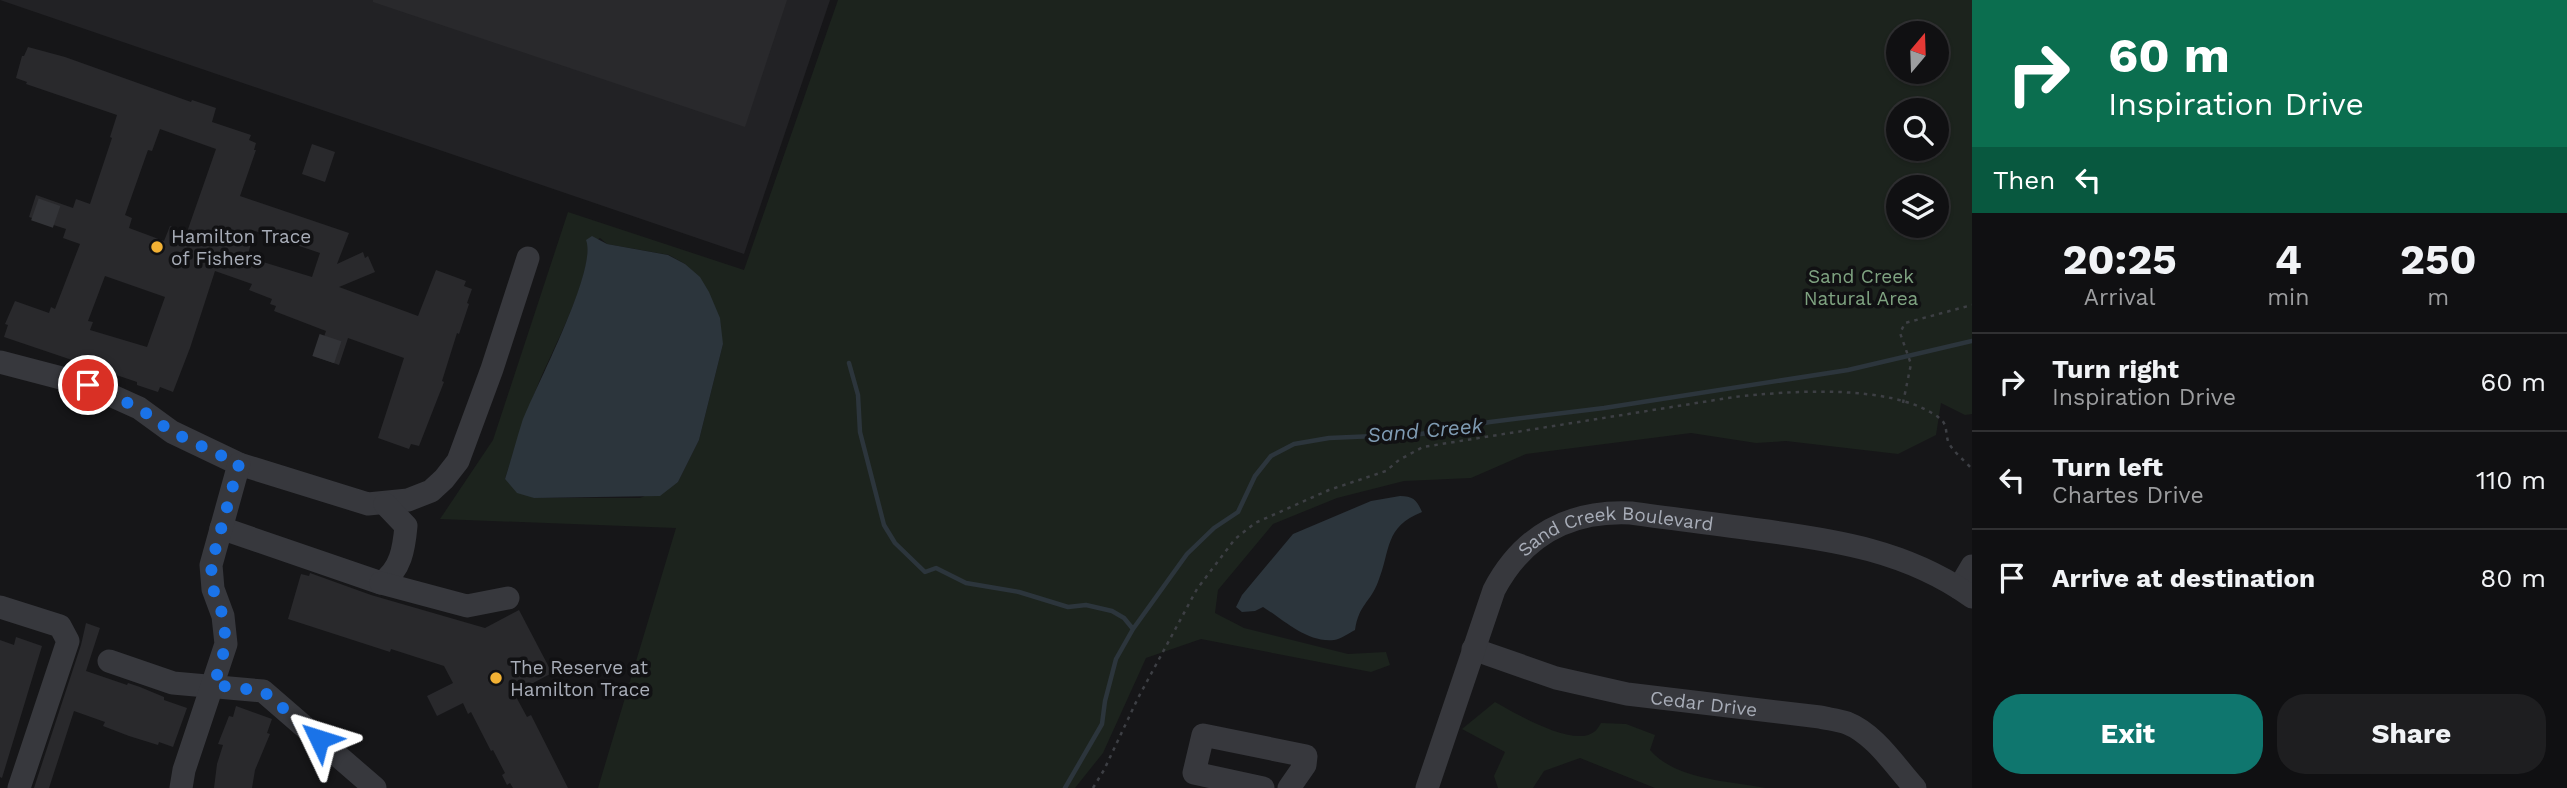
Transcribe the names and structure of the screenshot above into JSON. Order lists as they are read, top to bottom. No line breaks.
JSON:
{"streets":{"street":["Sand Creek Boulevard","Cedar Drive"]},"crossings":[["Sand Creek Boulevard","Cedar Drive"]],"water":["Sand Creek"],"parks":["Sand Creek Natural Area"],"places":["Hamilton Trace of Fishers","The Reserve at Hamilton Trace"],"north":"top","page":{"turn":["60 m","Inspiration Drive"],"then":"Then","eta":["20:25","Arrival","4","min","250","m"],"list":[{"name":"Turn right","note":"Inspiration Drive","value":"60 m"},{"name":"Turn left","note":"Chartes Drive","value":"110 m"},{"name":"Arrive at destination","value":"80 m"}],"buttons":["Exit","Share"]}}
